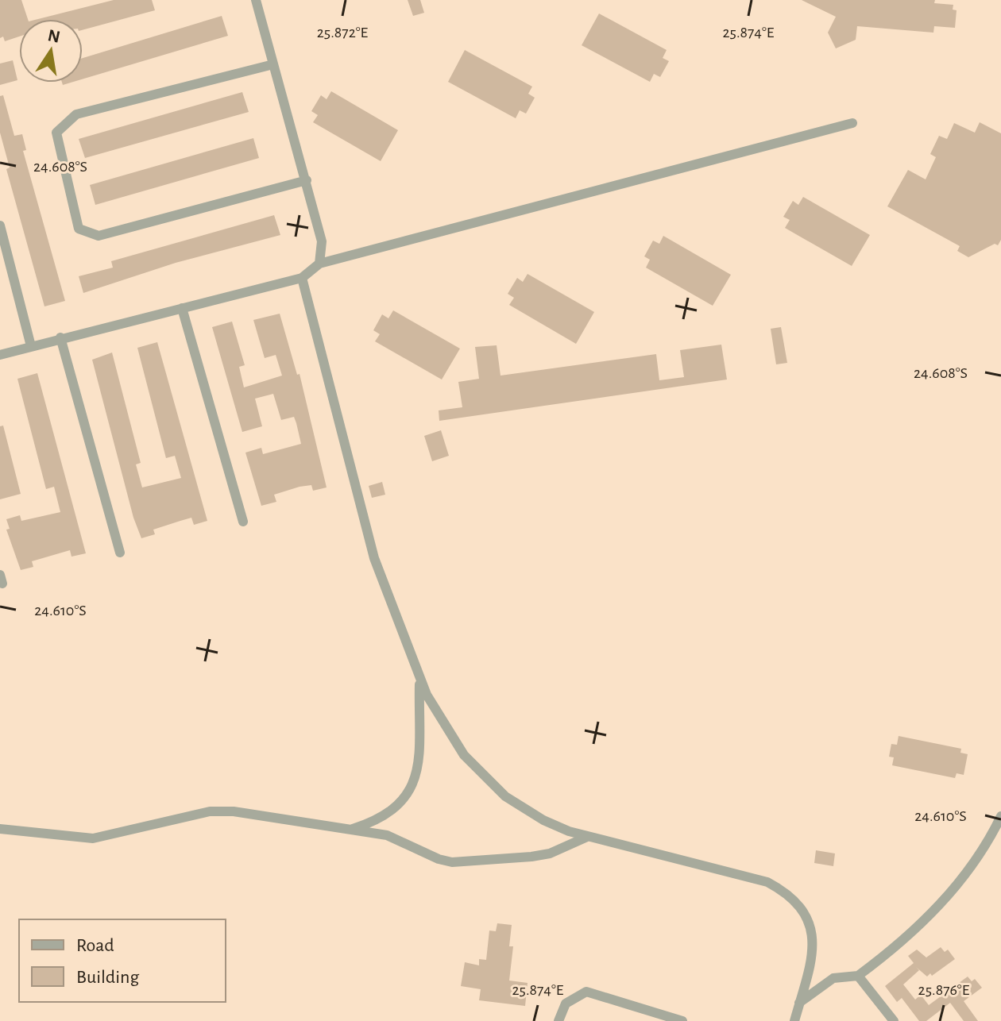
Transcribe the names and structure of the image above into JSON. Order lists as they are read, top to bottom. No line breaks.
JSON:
{"legend":["Road","Building"],"north":"top","coordinates":["25.872°E","25.874°E","24.608°S","24.610°S","25.876°E"]}
